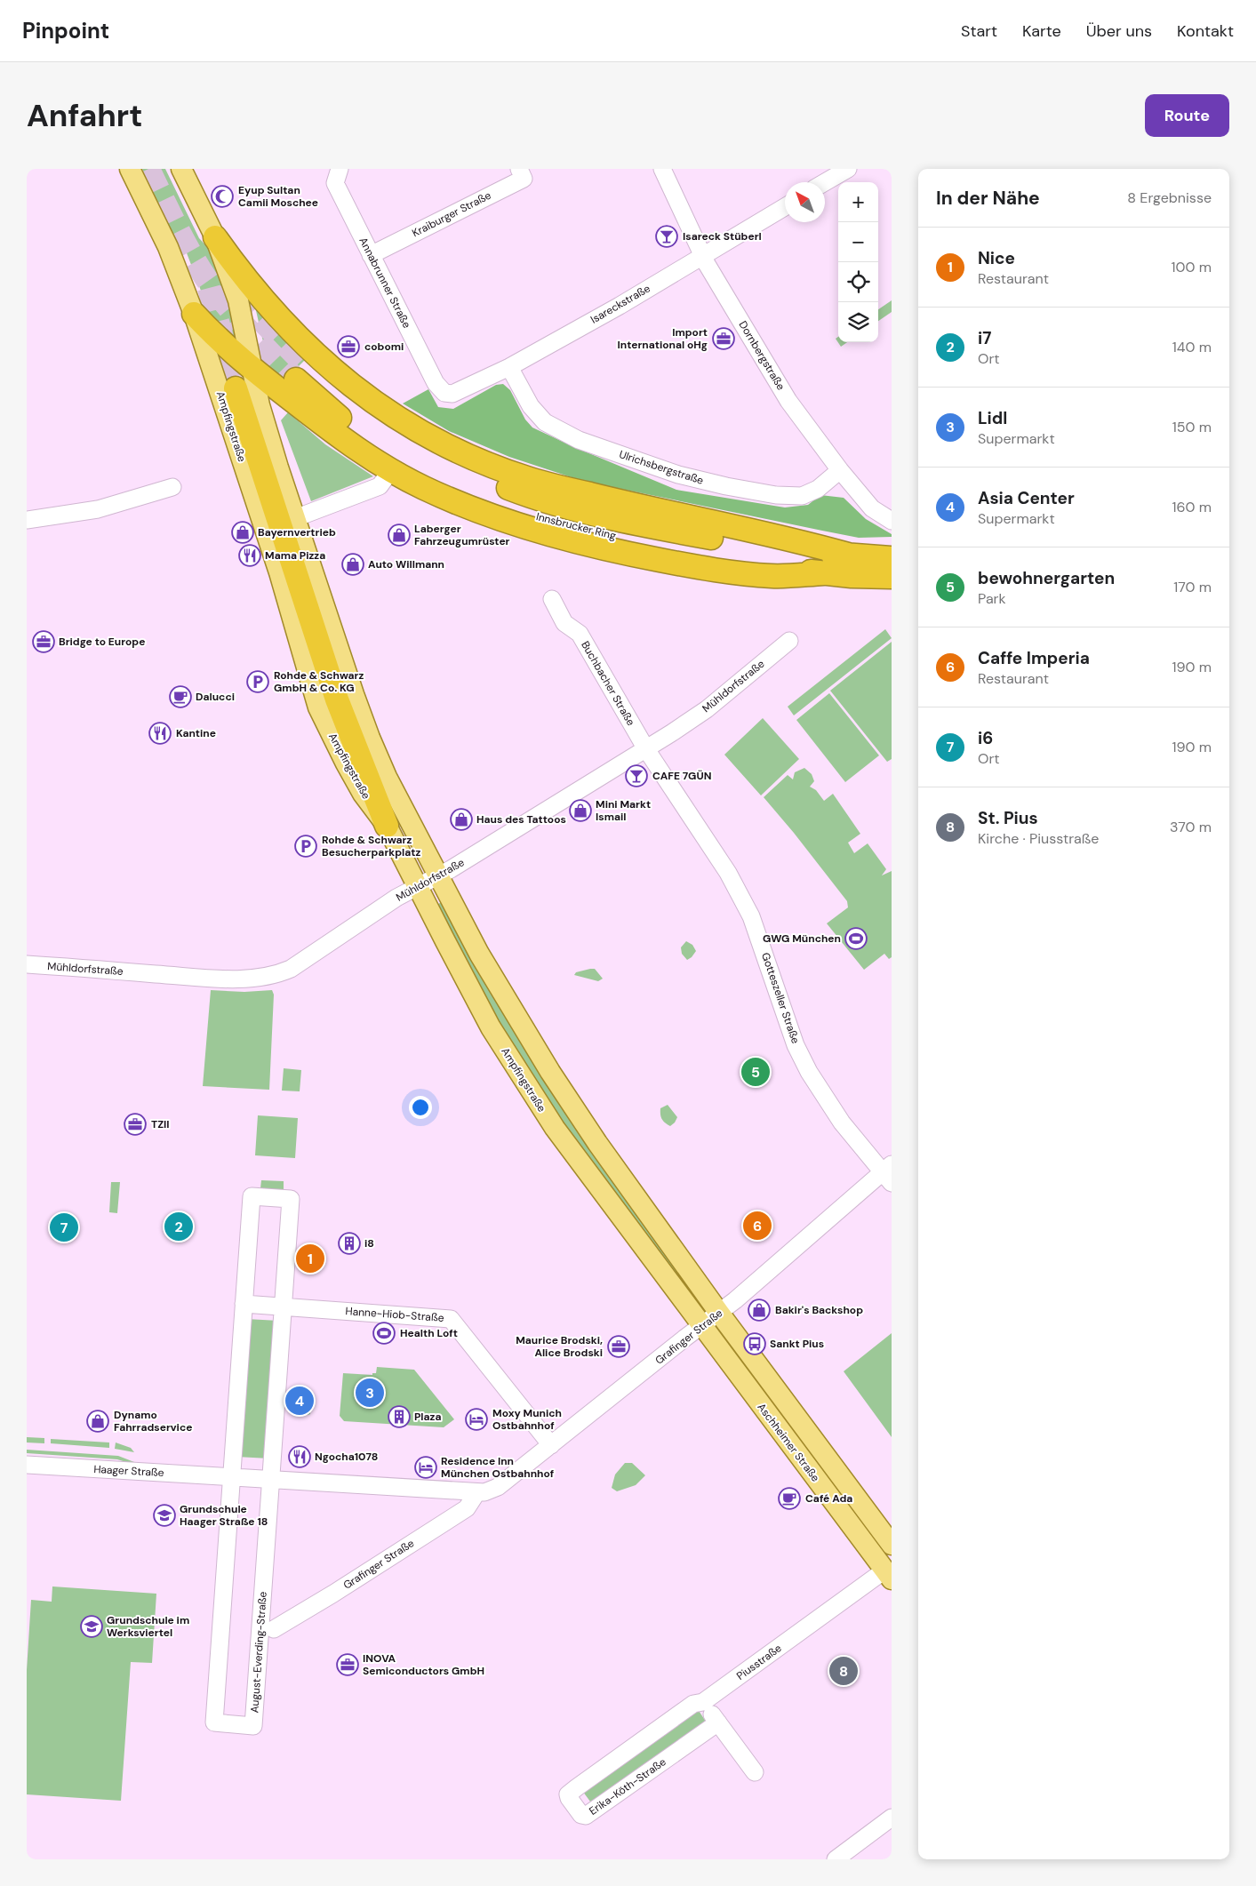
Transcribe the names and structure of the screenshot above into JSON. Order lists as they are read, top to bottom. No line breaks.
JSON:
{"streets":{"highway":["Innsbrucker Ring"],"main road":["Ampfingstraße","Aschheimer Straße"],"street":["Kraiburger Straße","Annabrunner Straße","Isareckstraße","Dornbergstraße","Ulrichsbergstraße","Buchbacher Straße","Mühldorfstraße","Gotteszeller Straße","Hanne-Hiob-Straße","Grafinger Straße","Haager Straße","August-Everding-Straße","Piusstraße","Erika-Köth-Straße"]},"crossings":[["Kraiburger Straße","Annabrunner Straße"],["Annabrunner Straße","Isareckstraße"],["Isareckstraße","Dornbergstraße"],["Isareckstraße","Ulrichsbergstraße"],["Dornbergstraße","Ulrichsbergstraße"],["Ampfingstraße","Mühldorfstraße"],["Ampfingstraße","Grafinger Straße"],["Ampfingstraße","Aschheimer Straße"],["Buchbacher Straße","Mühldorfstraße"],["Buchbacher Straße","Gotteszeller Straße"],["Mühldorfstraße","Gotteszeller Straße"],["Gotteszeller Straße","Grafinger Straße"],["Hanne-Hiob-Straße","Grafinger Straße"],["Hanne-Hiob-Straße","August-Everding-Straße"],["Grafinger Straße","Aschheimer Straße"],["Grafinger Straße","August-Everding-Straße"],["Aschheimer Straße","Piusstraße"],["Haager Straße","August-Everding-Straße"],["Piusstraße","Erika-Köth-Straße"]],"places":{"mosque":["Eyup Sultan Camii Moschee"],"bar":["Isareck Stüberl","CAFE 7GÜN"],"office":["Import International oHg","cobomi","Bridge to Europe","TZII","Maurice Brodski, Alice Brodski","INOVA Semiconductors GmbH"],"shop":["Bayernvertrieb","Laberger Fahrzeugumrüster","Auto Willmann","Mini Markt Ismail","Haus des Tattoos","Bakir's Backshop","Dynamo Fahrradservice"],"restaurant":["Mama Pizza","Kantine","Ngocha1078"],"parking":["Rohde & Schwarz GmbH & Co. KG","Rohde & Schwarz Besucherparkplatz"],"cafe":["Dalucci","Café Ada"],"sports":["GWG München","Health Loft"],"building":["i8","Plaza"],"bus stop":["Sankt Pius"],"hotel":["Moxy Munich Ostbahnhof","Residence Inn München Ostbahnhof"],"school or university":["Grundschule Haager Straße 18","Grundschule im Werksviertel"]},"north":"top left","page":{"header":"Pinpoint","nav":["Start","Karte","Über uns","Kontakt"],"buttons":"Route","title":"Anfahrt","heading":["In der Nähe","8 Ergebnisse"],"map_buttons":["+","−"],"list":[{"mark":"1","name":"Nice","note":"Restaurant","value":"100 m"},{"mark":"2","name":"i7","note":"Ort","value":"140 m"},{"mark":"3","name":"Lidl","note":"Supermarkt","value":"150 m"},{"mark":"4","name":"Asia Center","note":"Supermarkt","value":"160 m"},{"mark":"5","name":"bewohnergarten","note":"Park","value":"170 m"},{"mark":"6","name":"Caffe Imperia","note":"Restaurant","value":"190 m"},{"mark":"7","name":"i6","note":"Ort","value":"190 m"},{"mark":"8","name":"St. Pius","note":"Kirche · Piusstraße","value":"370 m"}],"pins":["5","6","2","7","1","3","4","8"]}}
